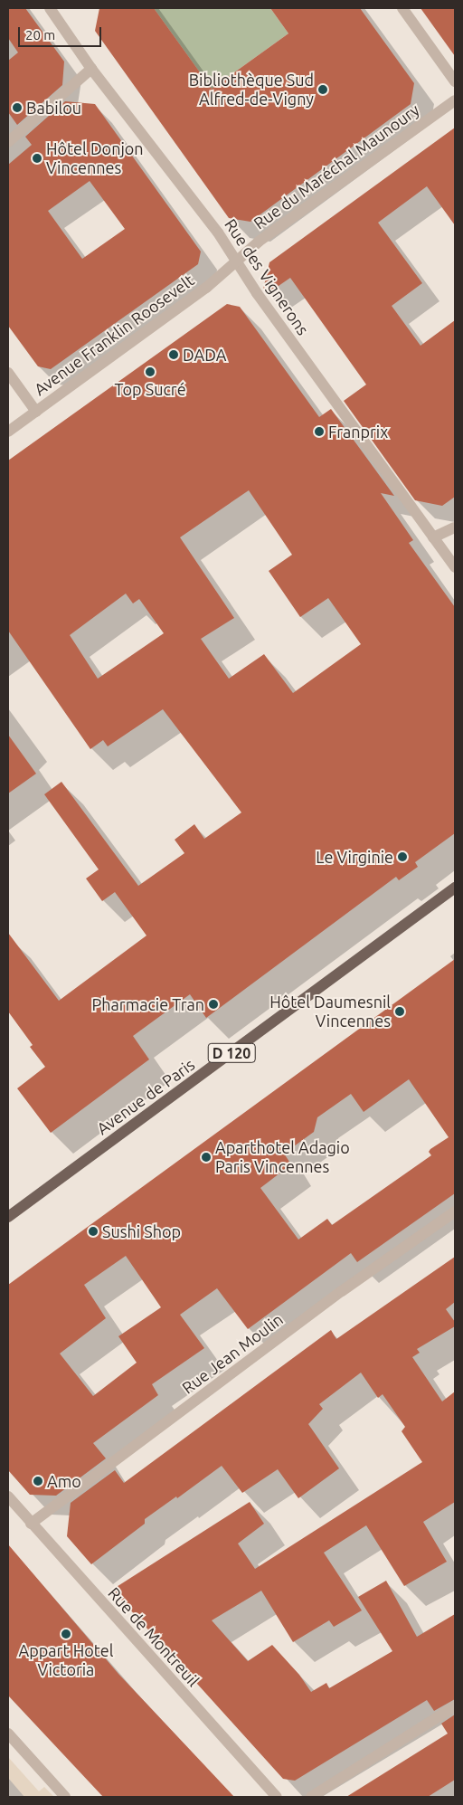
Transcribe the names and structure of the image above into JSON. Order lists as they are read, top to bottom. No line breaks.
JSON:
{"streets":{"main road":["D 120","Avenue de Paris"],"street":["Rue du Maréchal Maunoury","Rue des Vignerons","Avenue Franklin Roosevelt","Rue Jean Moulin","Rue de Montreuil"]},"crossings":[["Rue du Maréchal Maunoury","Rue des Vignerons"],["Rue du Maréchal Maunoury","Avenue Franklin Roosevelt"],["Rue des Vignerons","Avenue Franklin Roosevelt"],["Rue Jean Moulin","Rue de Montreuil"]],"places":["Bibliothèque Sud Alfred-de-Vigny","Babilou","Hôtel Donjon Vincennes","DADA","Top Sucré","Franprix","Le Virginie","Pharmacie Tran","Hôtel Daumesnil Vincennes","Aparthotel Adagio Paris Vincennes","Sushi Shop","Amo","Appart Hotel Victoria"],"scale_bar":"20 m"}
